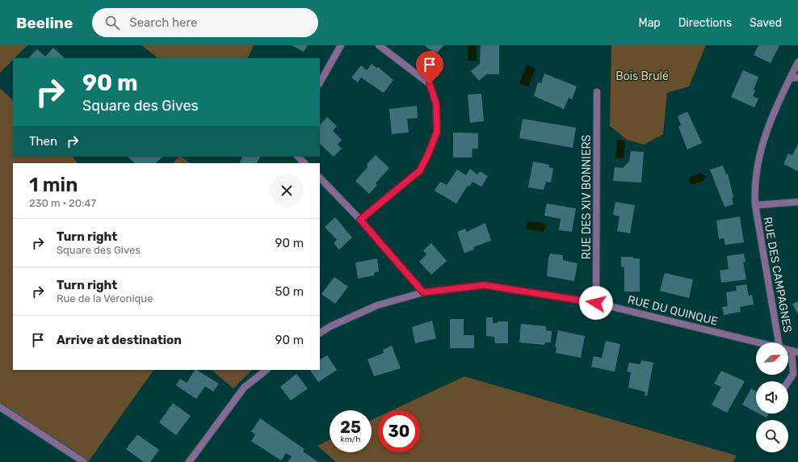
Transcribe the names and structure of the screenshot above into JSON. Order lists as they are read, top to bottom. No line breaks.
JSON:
{"streets":{"street":["RUE DES XIV BONNIERS","RUE DES CAMPAGNES","RUE DU QUINQUE"]},"crossings":[["RUE DES XIV BONNIERS","RUE DU QUINQUE"]],"parks":["Bois Brulé"],"north":"top right","page":{"header":"Beeline","search":"Search here","nav":["Map","Directions","Saved"],"turn":["90 m","Square des Gives"],"then":"Then","heading":["1 min","230 m · 20:47"],"list":[{"name":"Turn right","note":"Square des Gives","value":"90 m"},{"name":"Turn right","note":"Rue de la Véronique","value":"50 m"},{"name":"Arrive at destination","value":"90 m"}],"speed":"25 km/h","limit":"30"}}
